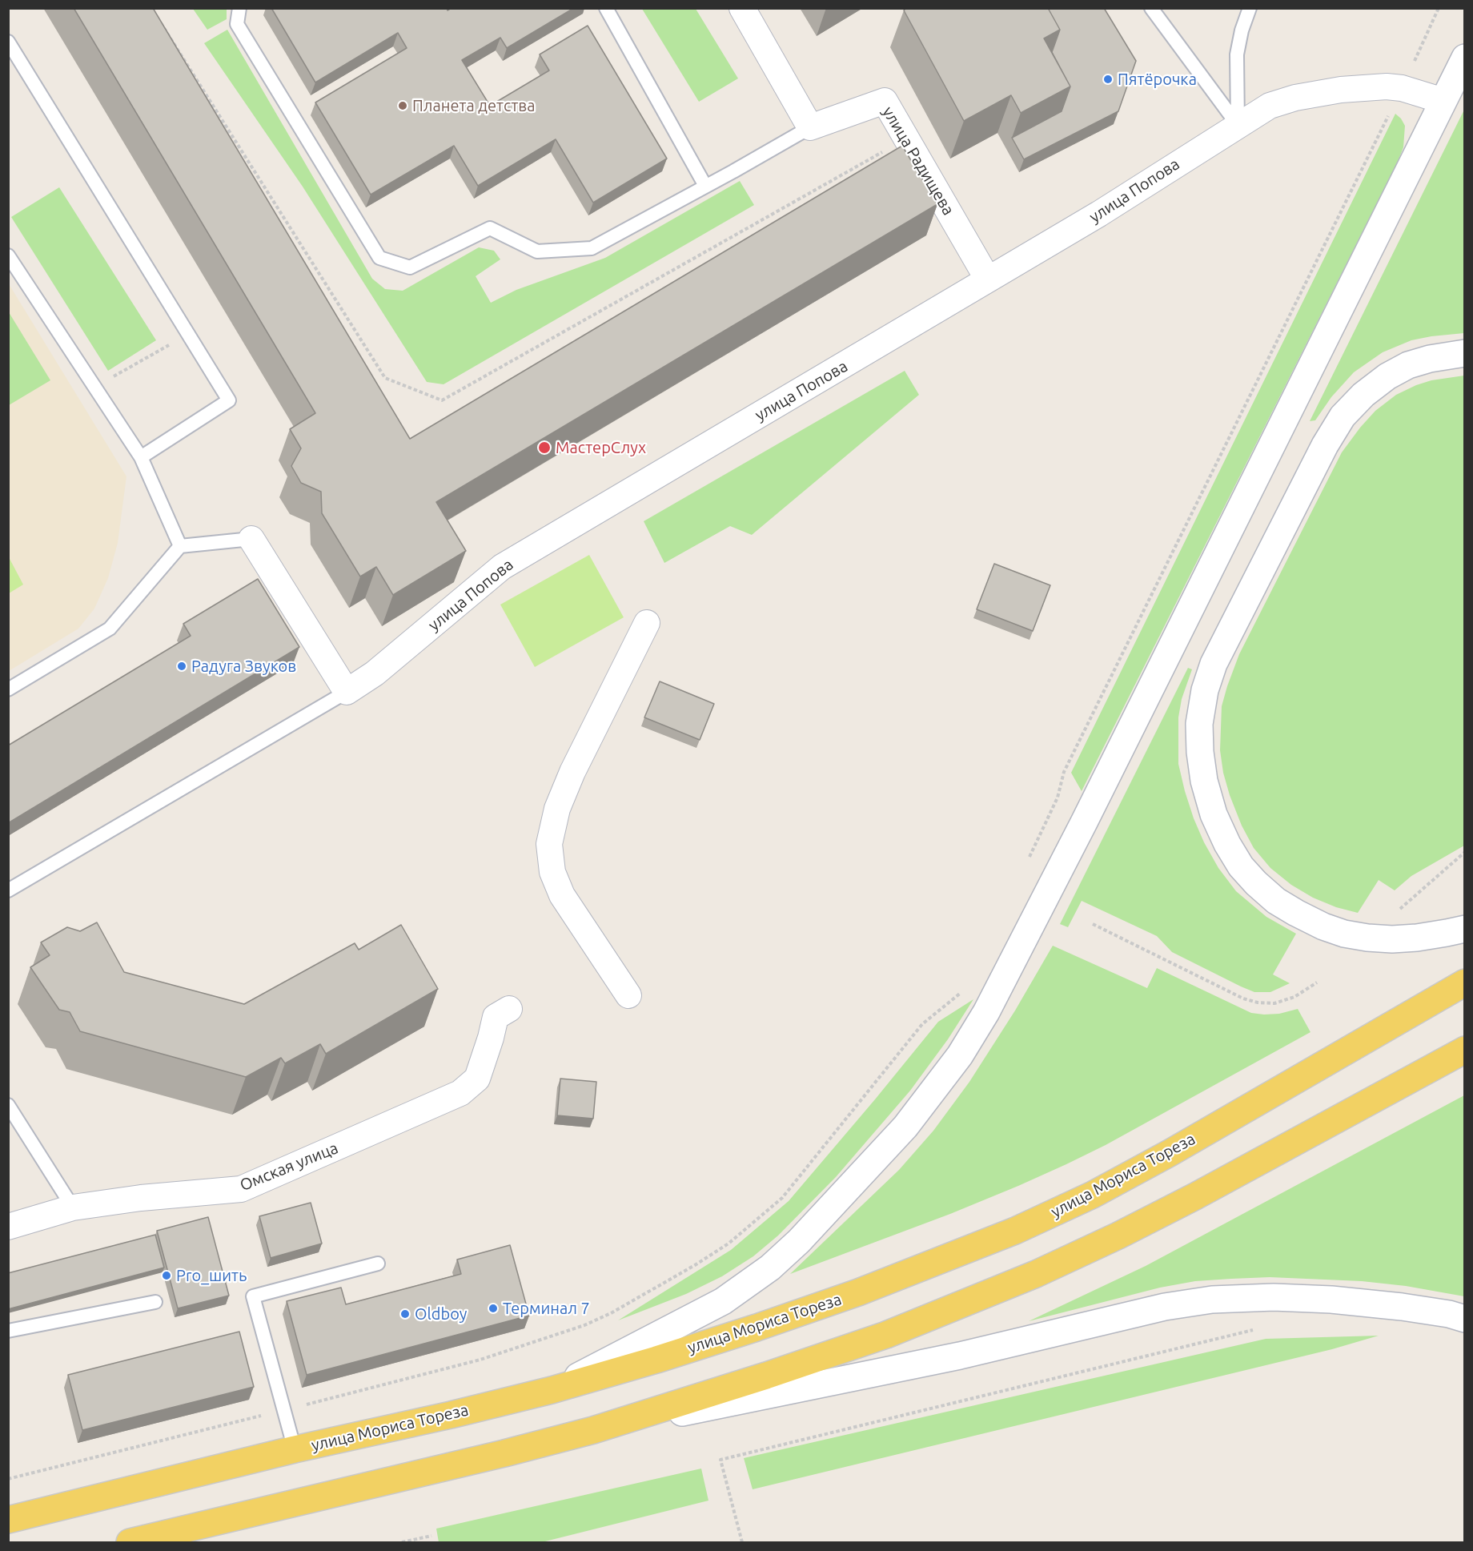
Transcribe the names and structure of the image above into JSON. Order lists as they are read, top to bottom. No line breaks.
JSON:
{"streets":{"main road":["улица Мориса Тореза"],"street":["улица Радищева","улица Попова","Омская улица"]},"crossings":[["улица Радищева","улица Попова"]],"places":["Пятёрочка","Планета детства","МастерСлух","Радуга Звуков","Pro_шить","Терминал 7","Oldboy"]}
